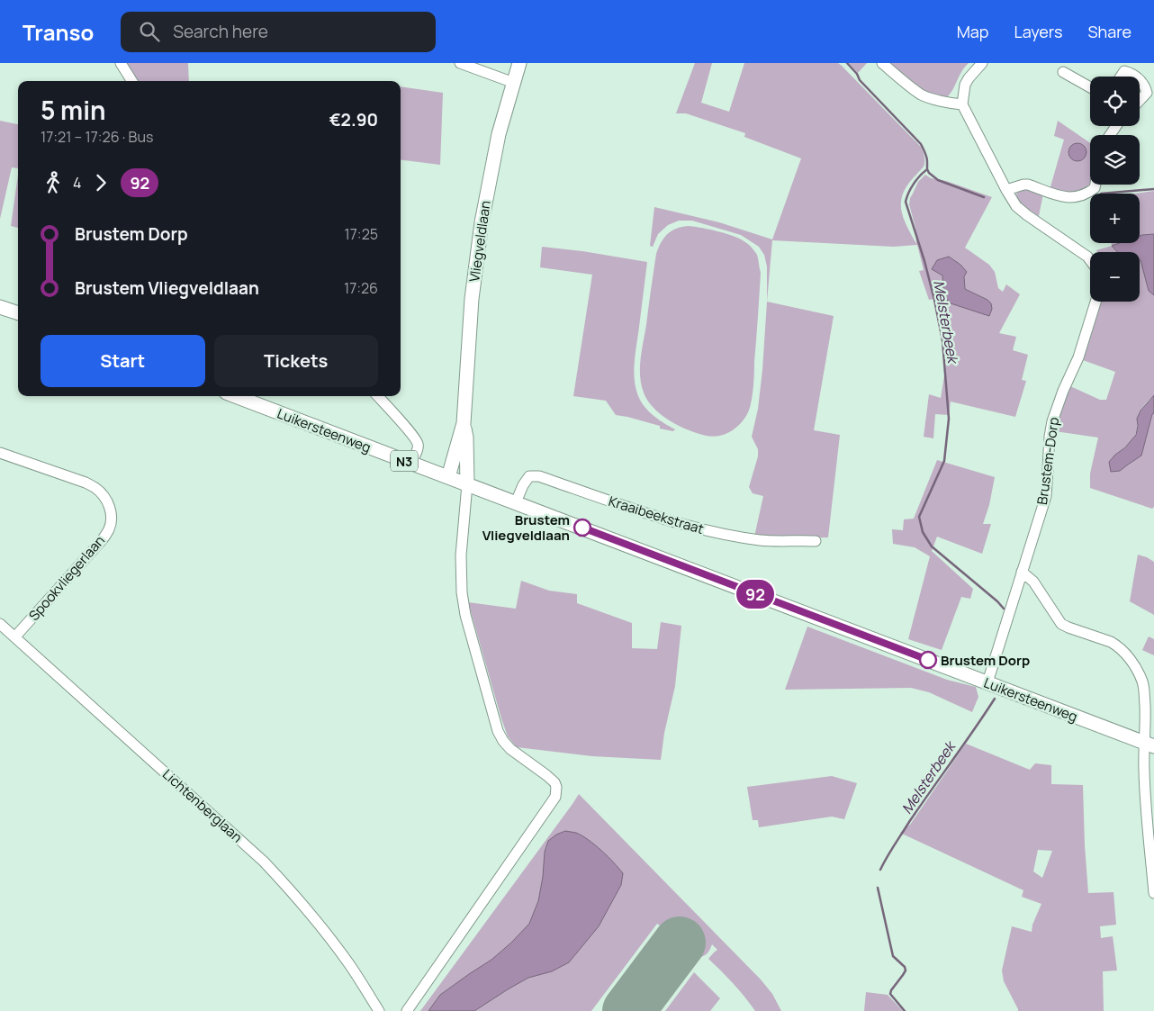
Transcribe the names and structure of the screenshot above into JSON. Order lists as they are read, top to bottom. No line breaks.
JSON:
{"streets":{"main road":["Vliegveldlaan","Luikersteenweg","N3"],"street":["Brustem-Dorp","Kraaibeekstraat","Spookvliegerlaan","Lichtenberglaan"]},"crossings":[["Vliegveldlaan","Luikersteenweg"],["Luikersteenweg","Brustem-Dorp"],["Luikersteenweg","Kraaibeekstraat"],["Spookvliegerlaan","Lichtenberglaan"]],"water":["Melsterbeek"],"places":["Brustem Vliegveldlaan","Brustem Dorp"],"lines":["bus line 92"],"page":{"header":"Transo","search":"Search here","nav":["Map","Layers","Share"],"on_map":"92","map_buttons":["+","−"],"heading":["5 min","17:21 – 17:26 · Bus","€2.90"],"legs":["4","92"],"list":[{"name":"Brustem Dorp","value":"17:25"},{"name":"Brustem Vliegveldlaan","value":"17:26"}],"buttons":["Start","Tickets"]}}
